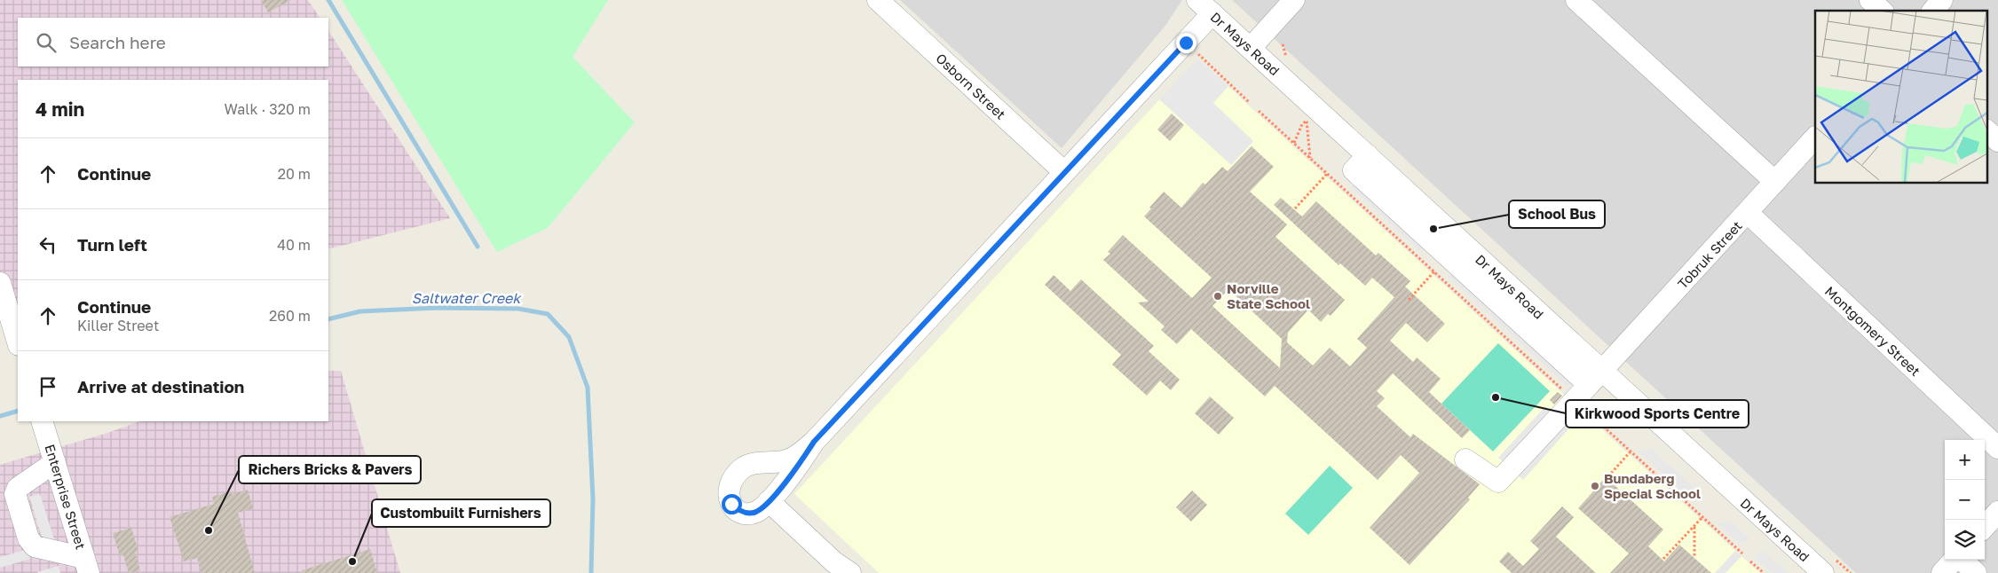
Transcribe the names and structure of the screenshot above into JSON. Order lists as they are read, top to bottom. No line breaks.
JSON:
{"streets":{"street":["Dr Mays Road","Osborn Street","Tobruk Street","Montgomery Street","Enterprise Street"]},"crossings":[["Dr Mays Road","Tobruk Street"],["Tobruk Street","Montgomery Street"]],"water":["Saltwater Creek"],"places":["School Bus","Norville State School","Kirkwood Sports Centre","Bundaberg Special School","Richers Bricks & Pavers","Custombuilt Furnishers"],"page":{"search":"Search here","heading":["4 min","Walk · 320 m"],"list":[["Continue","20 m"],["Turn left","40 m"],["Continue","Killer Street","260 m"],"Arrive at destination"],"map_buttons":["+","−"]}}
